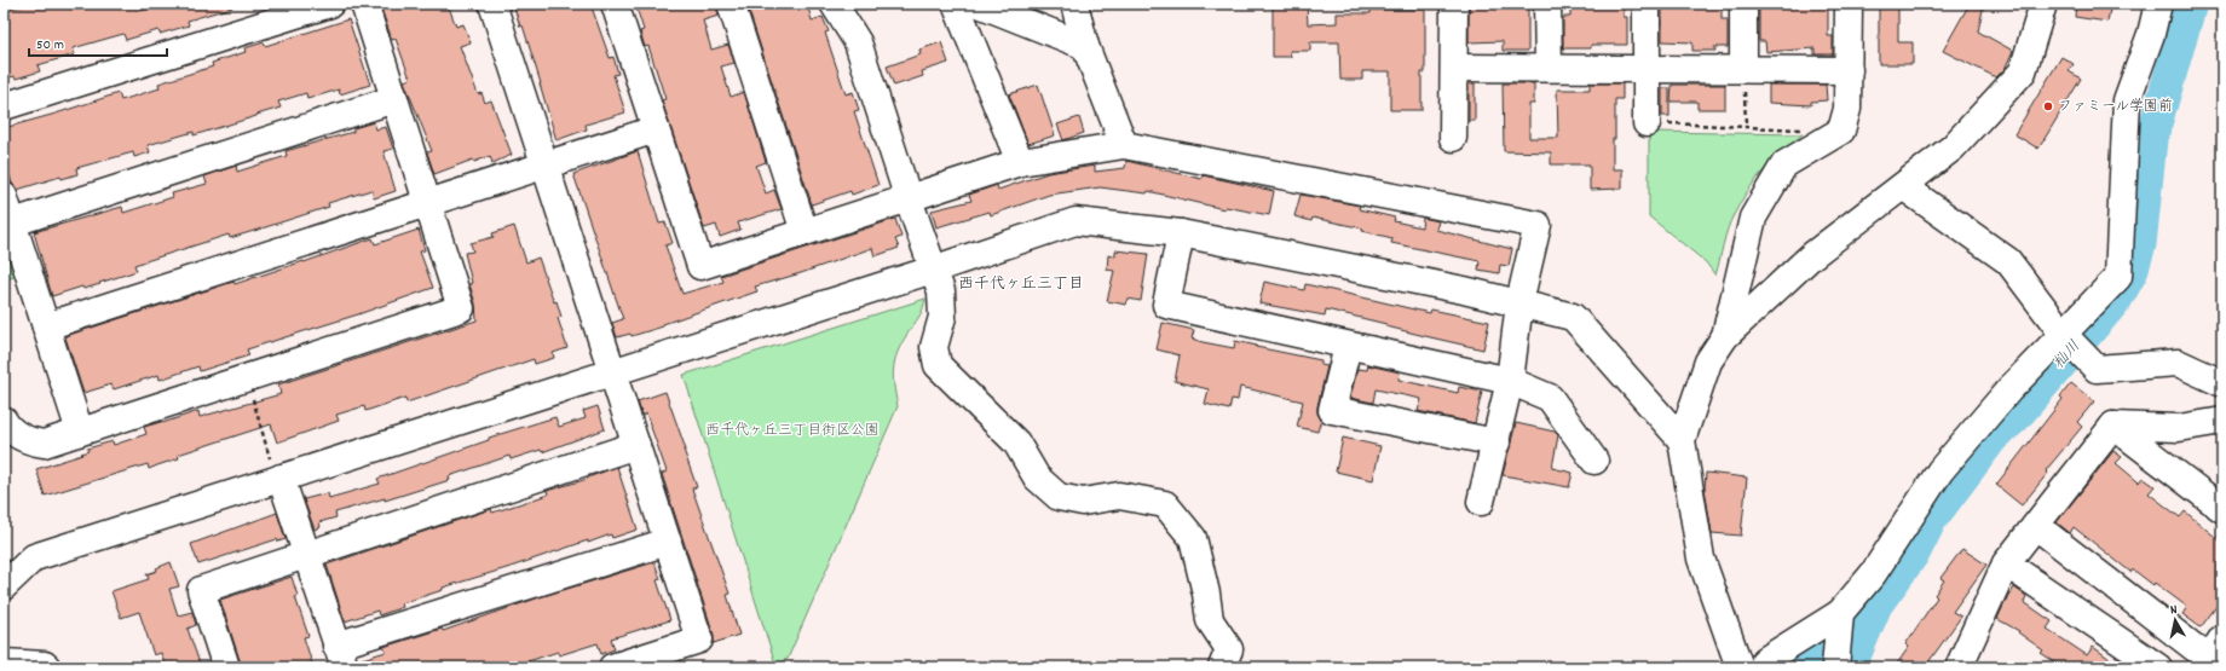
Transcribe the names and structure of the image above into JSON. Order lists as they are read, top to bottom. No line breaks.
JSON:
{"districts":["西千代ヶ丘三丁目"],"water":["杣川"],"parks":["西千代ヶ丘三丁目街区公園"],"places":["ファミール学園前"],"scale_bar":"50 m","north":"top"}
